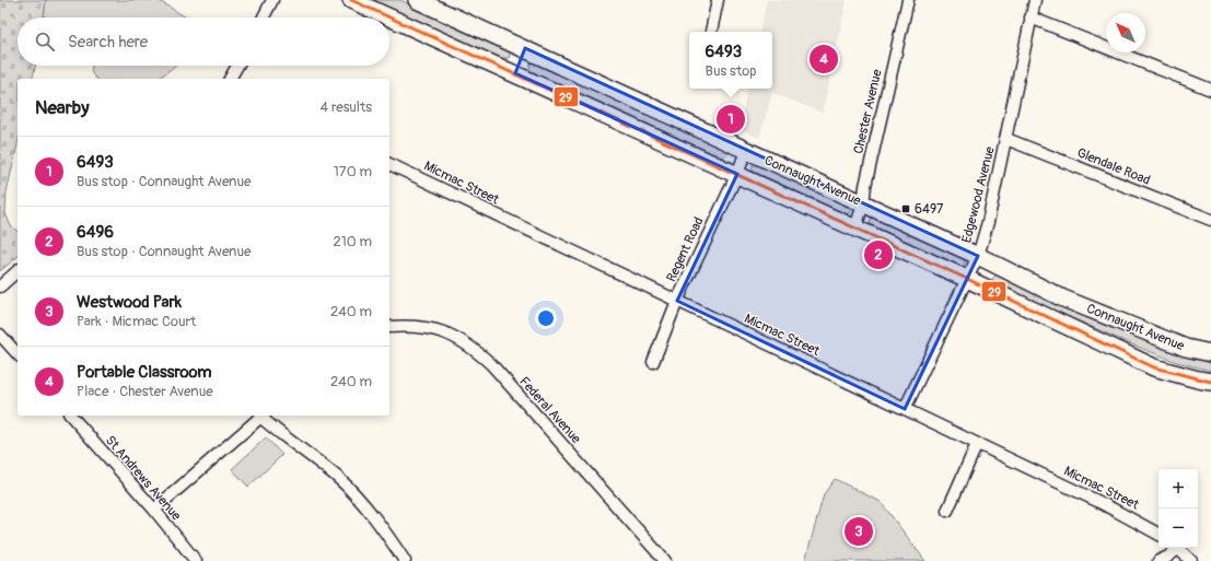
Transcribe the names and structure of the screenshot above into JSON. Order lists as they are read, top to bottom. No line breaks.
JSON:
{"streets":{"main road":["Connaught Avenue"],"street":["Chester Avenue","Glendale Road","Micmac Street","Edgewood Avenue","Regent Road","Federal Avenue","St Andrews Avenue"]},"crossings":[["Chester Avenue","Connaught Avenue"],["Glendale Road","Edgewood Avenue"],["Connaught Avenue","Edgewood Avenue"],["Connaught Avenue","Regent Road"],["Micmac Street","Edgewood Avenue"],["Micmac Street","Regent Road"]],"places":{"transit":["6497"]},"lines":["transit line 29"],"north":"top left","page":{"search":"Search here","popup":["6493","Bus stop"],"pins":["4","1","2","3"],"heading":["Nearby","4 results"],"list":[{"mark":"1","name":"6493","note":"Bus stop · Connaught Avenue","value":"170 m"},{"mark":"2","name":"6496","note":"Bus stop · Connaught Avenue","value":"210 m"},{"mark":"3","name":"Westwood Park","note":"Park · Micmac Court","value":"240 m"},{"mark":"4","name":"Portable Classroom","note":"Place · Chester Avenue","value":"240 m"}],"map_buttons":["+","−"]}}
